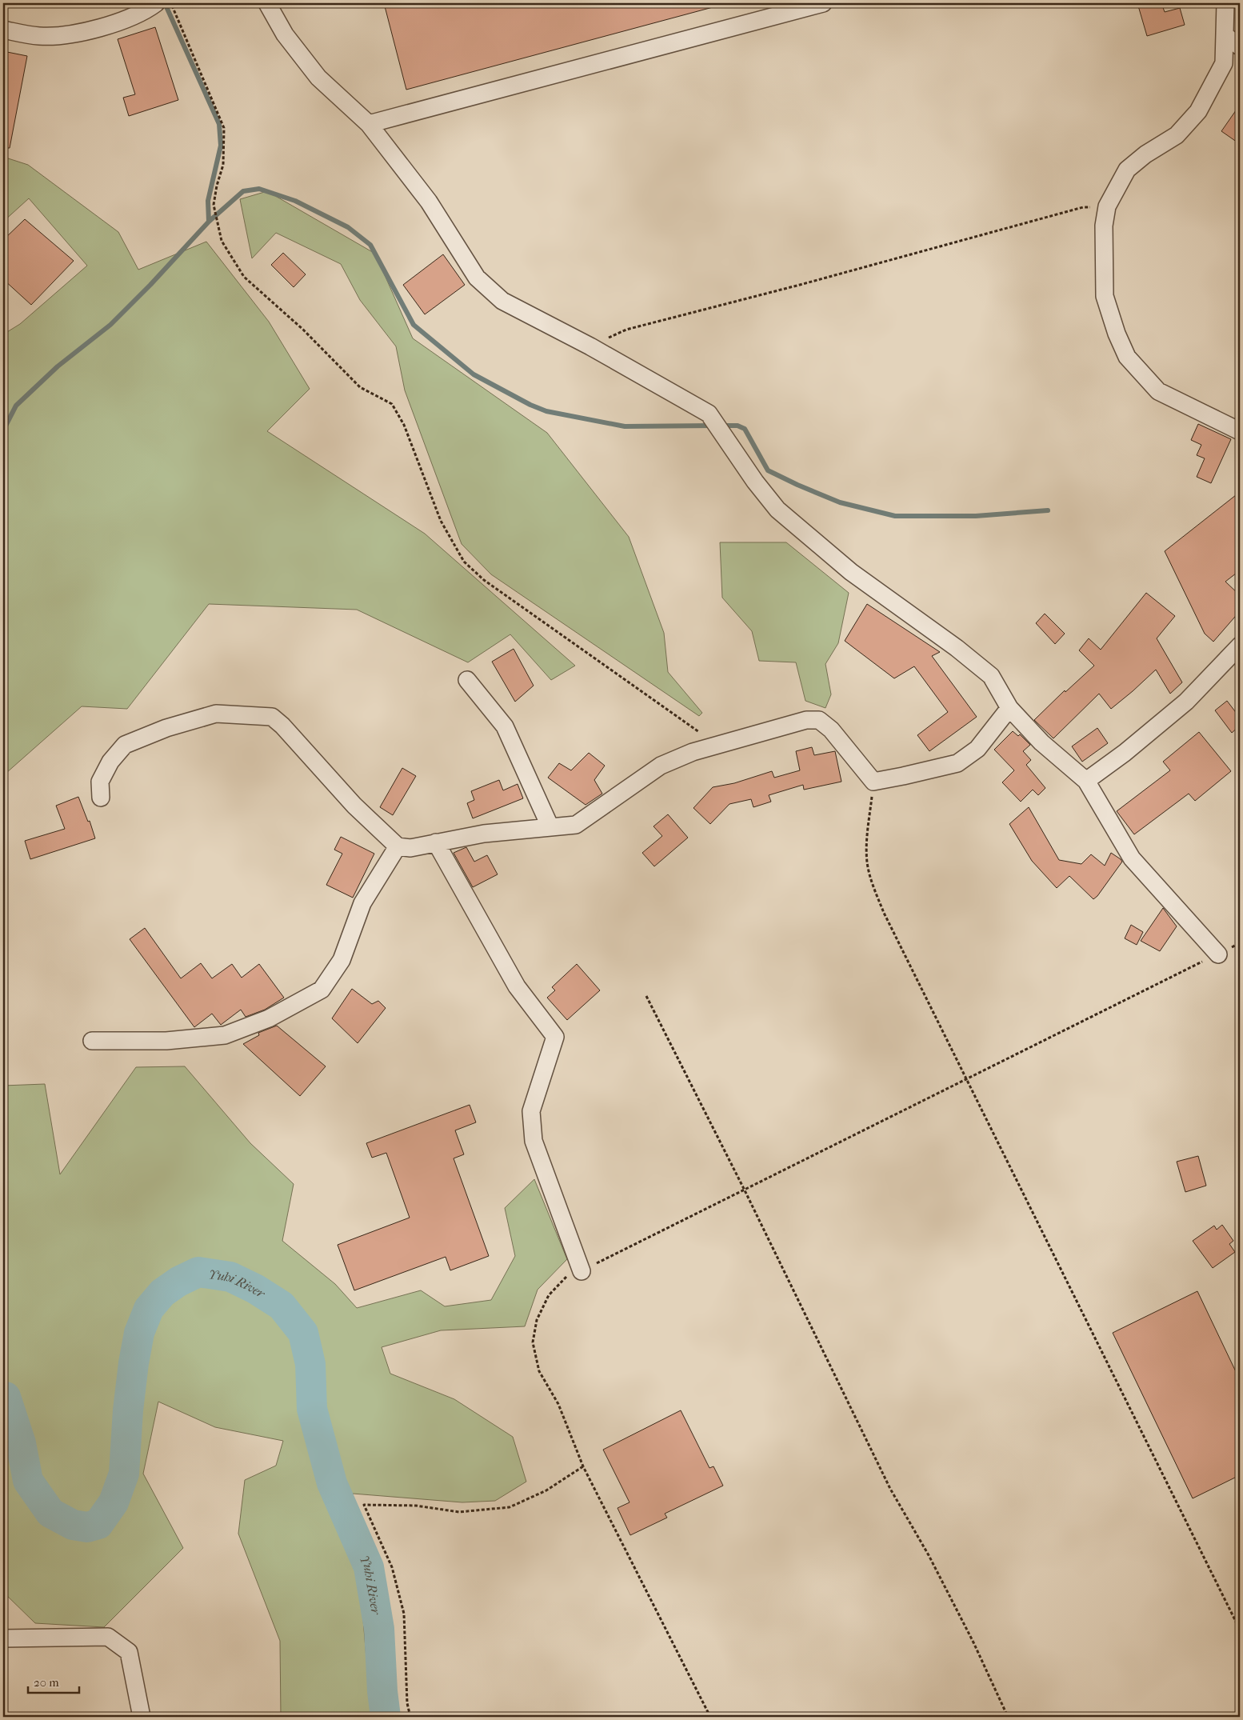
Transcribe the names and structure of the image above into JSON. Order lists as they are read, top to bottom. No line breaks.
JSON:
{"water":["Yuhi River"],"scale_bar":"20 m"}
